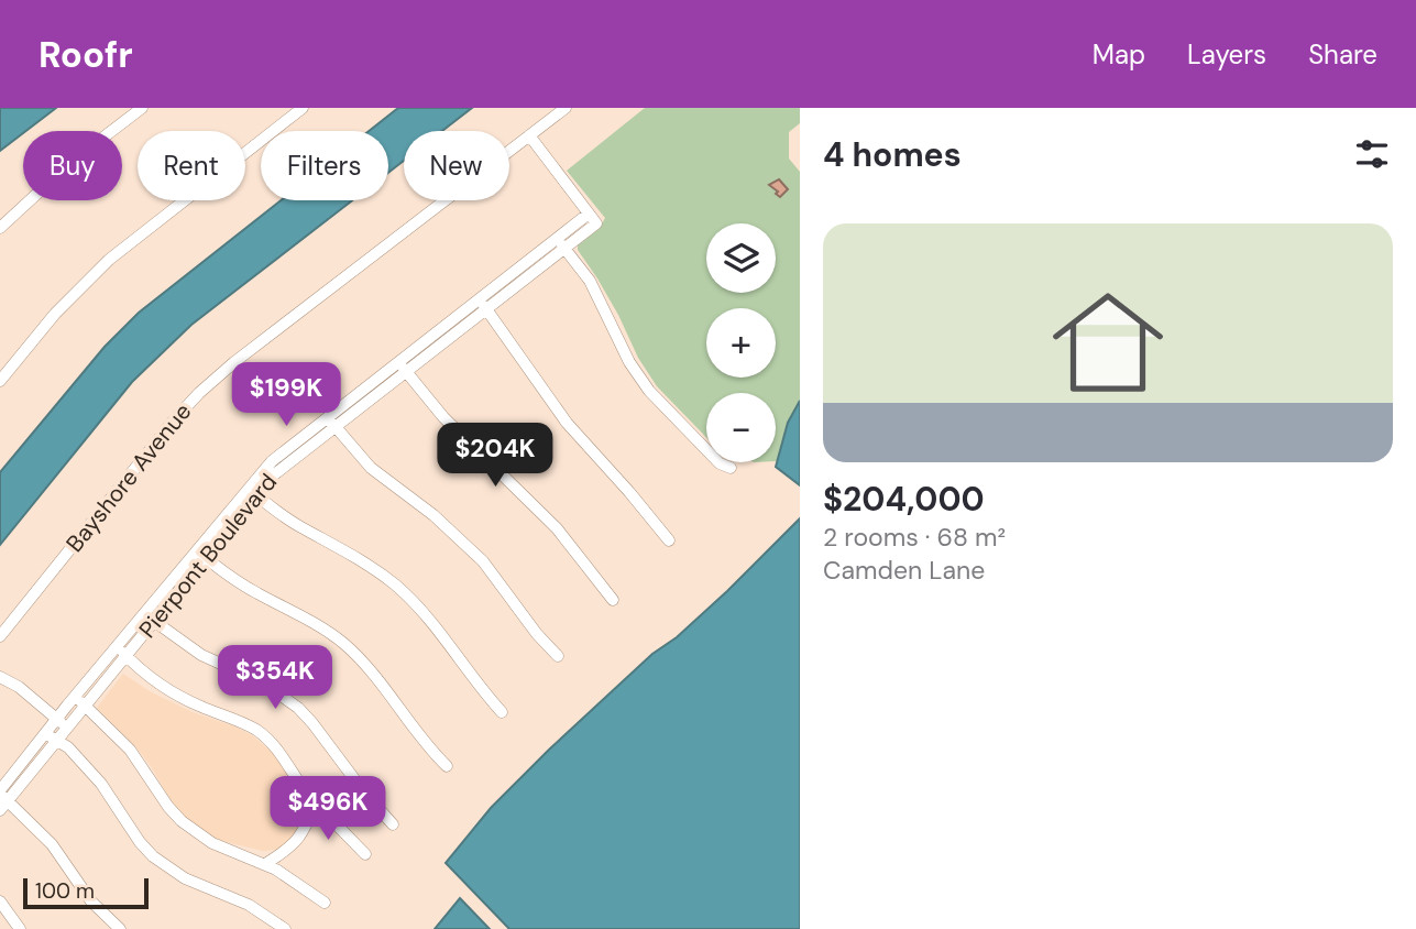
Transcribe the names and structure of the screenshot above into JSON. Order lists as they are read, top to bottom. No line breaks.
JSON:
{"streets":{"street":["Bayshore Avenue","Pierpont Boulevard"]},"scale_bar":"100 m","page":{"header":"Roofr","nav":["Map","Layers","Share"],"heading":"4 homes","chip":["Buy","Rent","Filters","New"],"list":[{"name":"$204,000","note":"2 rooms · 68 m² · Camden Lane"}],"map_buttons":["+","−"],"price":["$199K","$204K","$354K","$496K"],"scale":"100 m"}}
